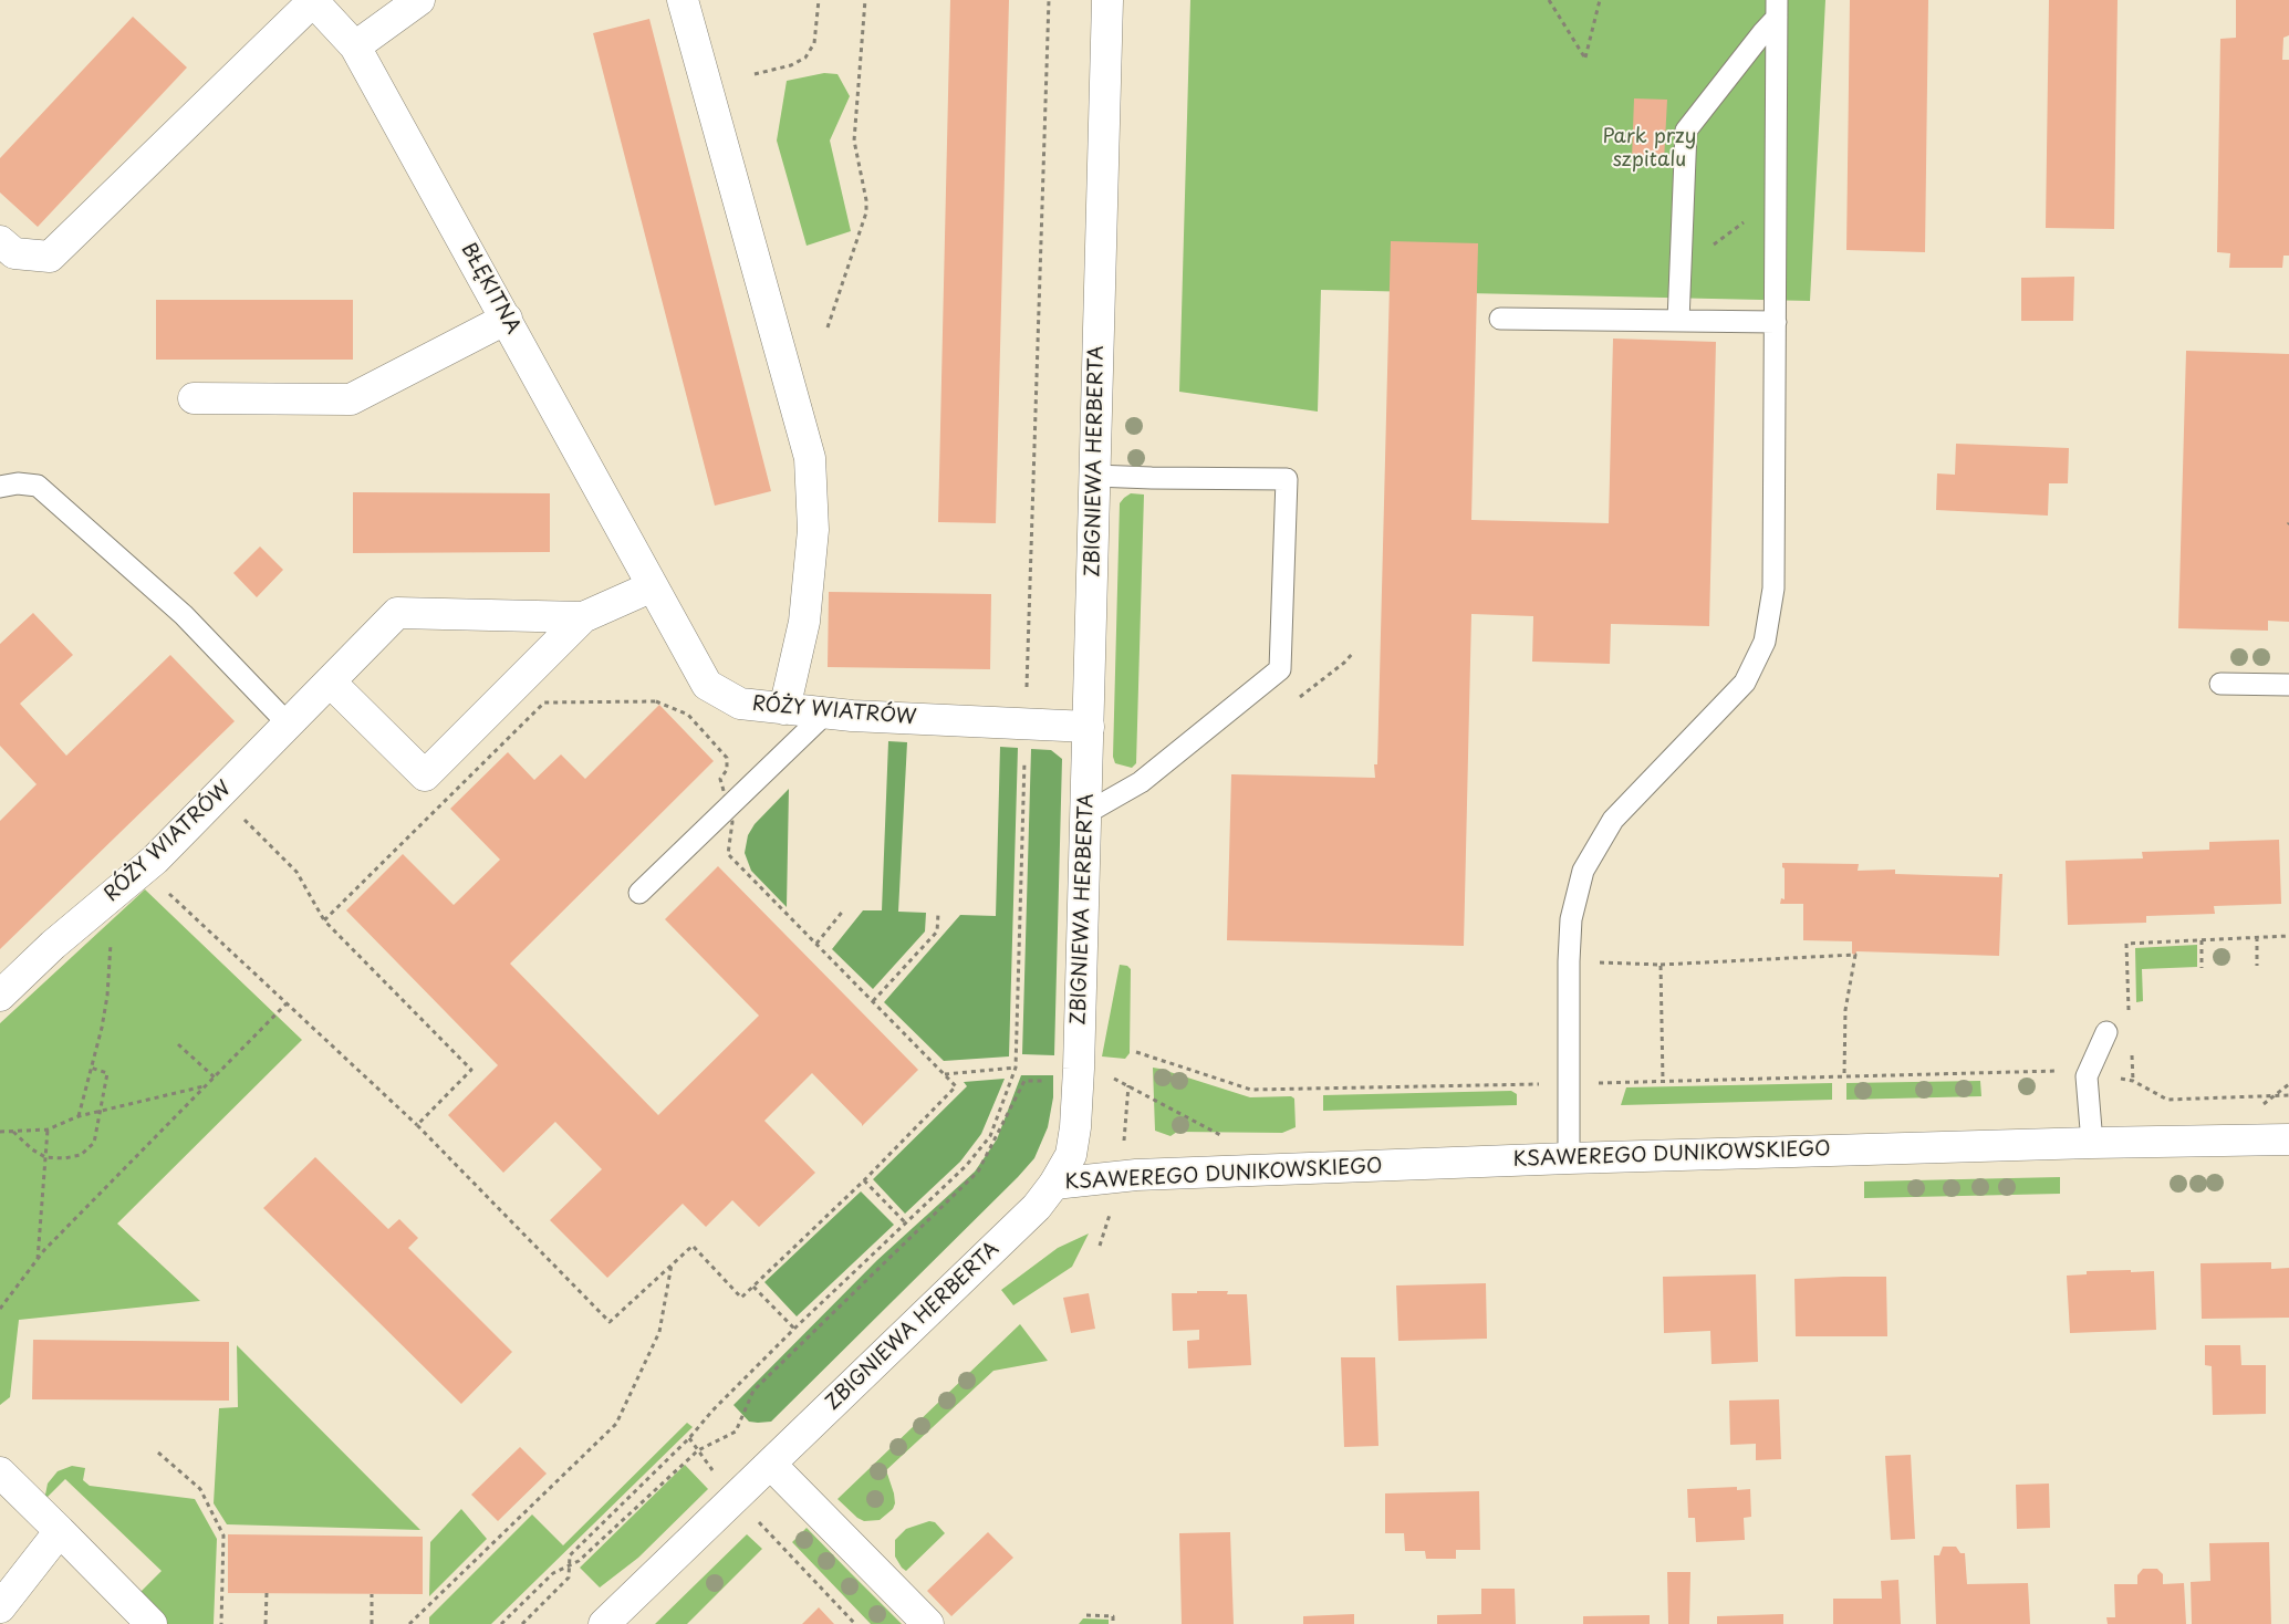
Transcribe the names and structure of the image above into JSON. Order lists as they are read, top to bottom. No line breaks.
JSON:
{"streets":{"street":["BŁĘKITNA","ZBIGNIEWA HERBERTA","RÓŻY WIATRÓW","KSAWEREGO DUNIKOWSKIEGO"]},"crossings":[["BŁĘKITNA","RÓŻY WIATRÓW"],["ZBIGNIEWA HERBERTA","RÓŻY WIATRÓW"],["ZBIGNIEWA HERBERTA","KSAWEREGO DUNIKOWSKIEGO"]],"parks":["Park przy szpitalu"]}
